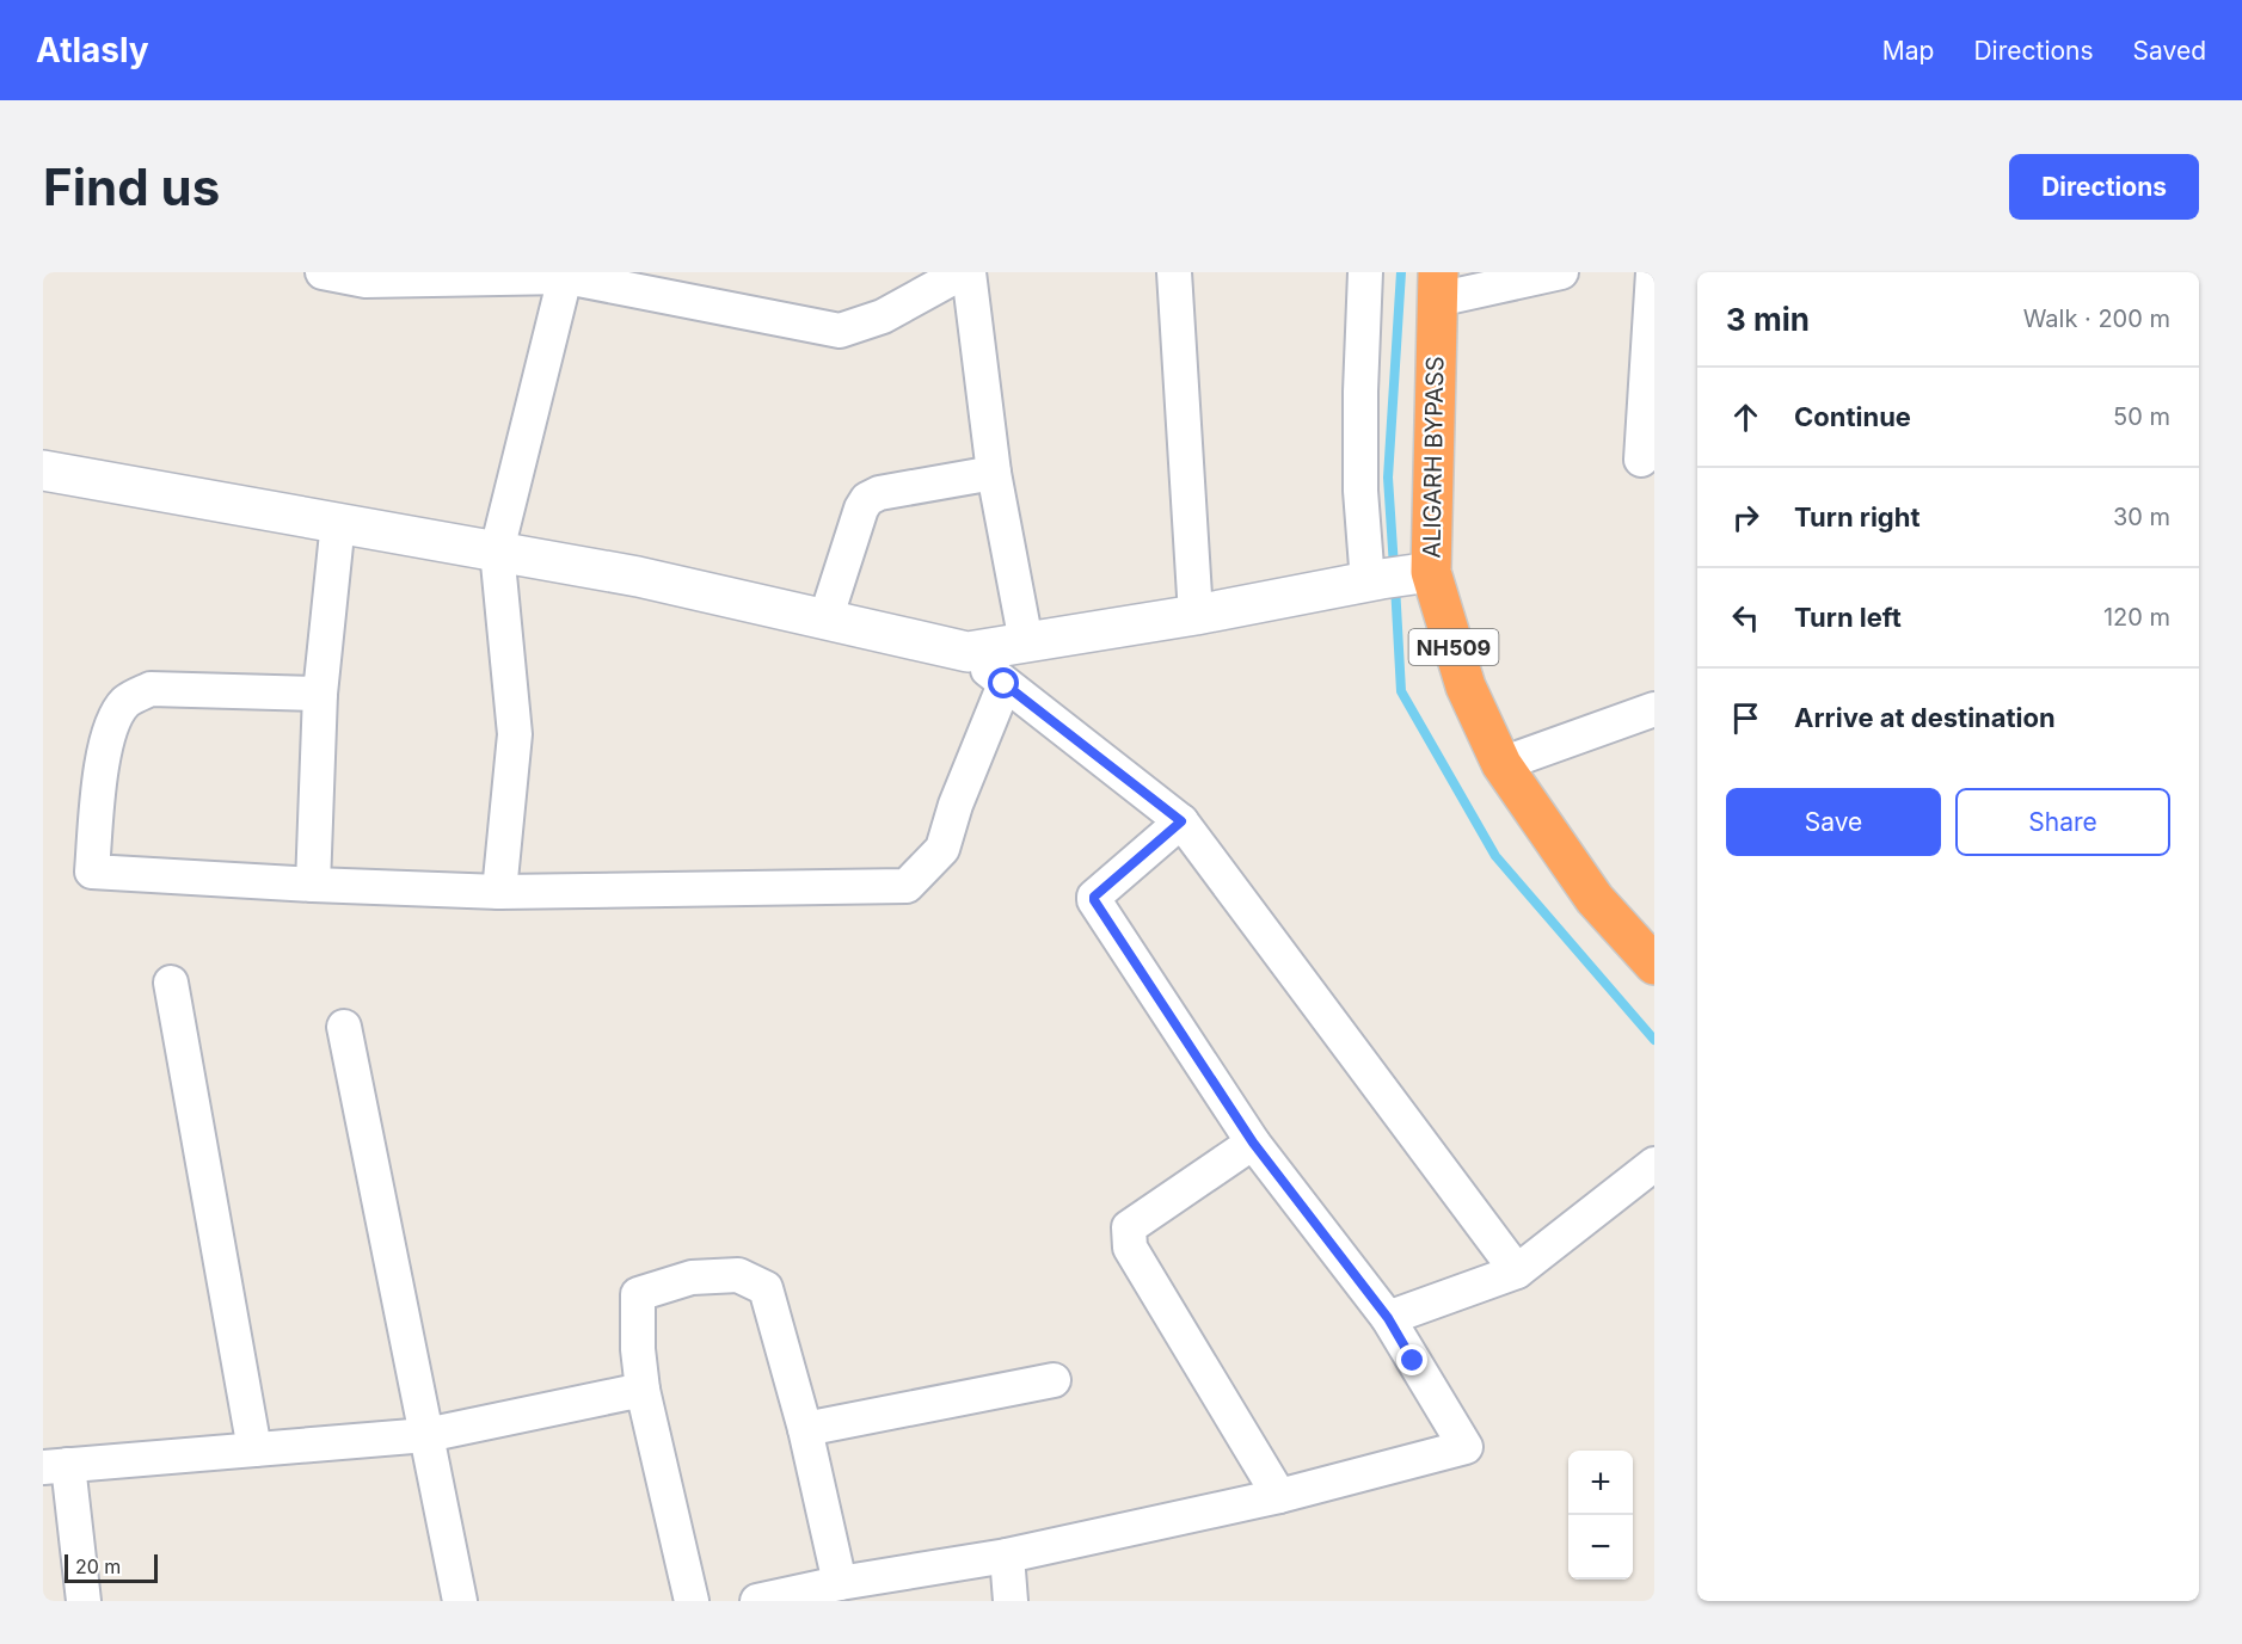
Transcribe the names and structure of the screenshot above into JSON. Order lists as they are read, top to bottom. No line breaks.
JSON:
{"streets":{"highway":["ALIGARH BYPASS","NH509"]},"scale_bar":"20 m","page":{"header":"Atlasly","nav":["Map","Directions","Saved"],"buttons":["Directions",["Save","Share"]],"title":"Find us","heading":["3 min","Walk · 200 m"],"list":[["Continue","50 m"],["Turn right","30 m"],["Turn left","120 m"],"Arrive at destination"],"map_buttons":["+","−"],"scale":"20 m"}}
